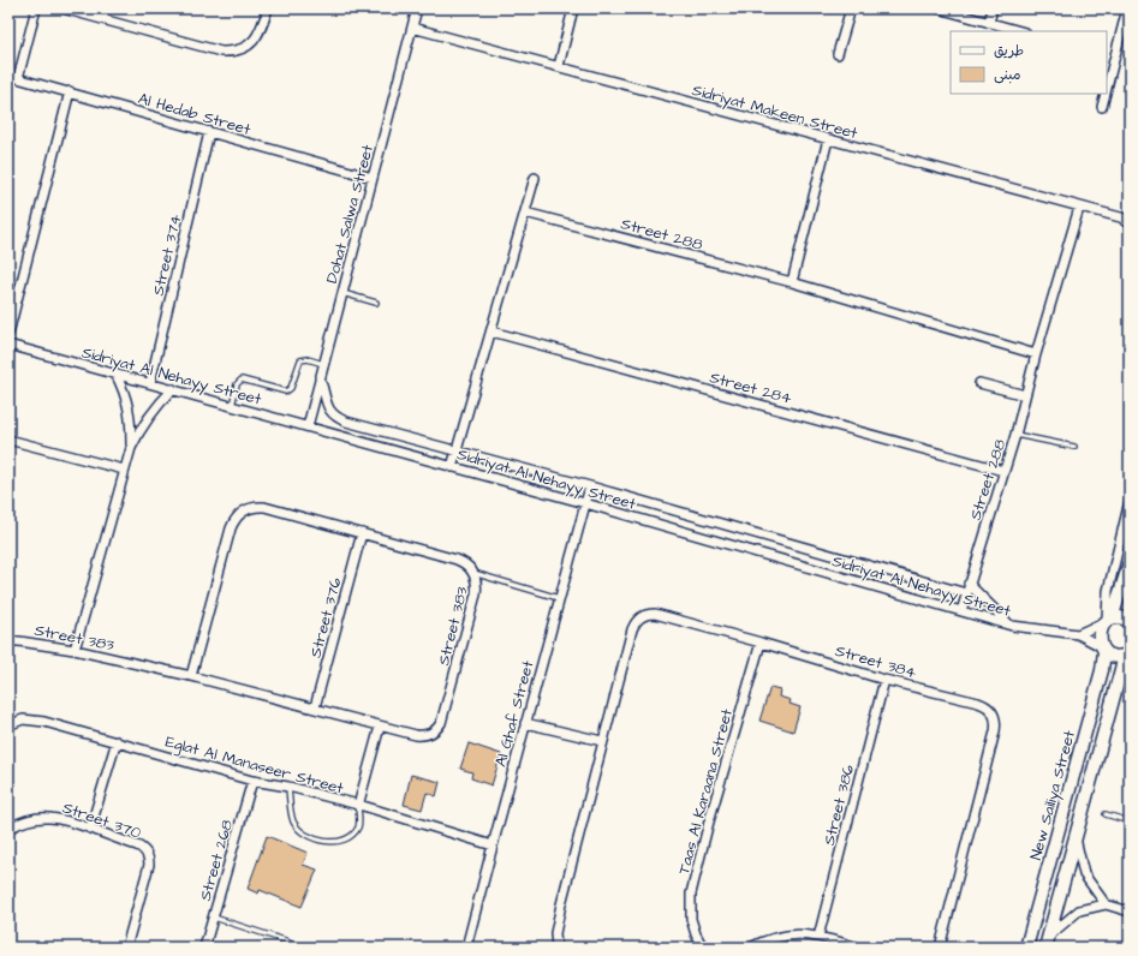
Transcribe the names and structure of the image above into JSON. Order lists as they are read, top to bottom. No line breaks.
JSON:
{"streets":{"street":["Sidriyat Makeen Street","Al Hedab Street","Dohat Salwa Street","Street 288","Street 374","Sidriyat Al Nehayy Street","Street 284","Street 376","Street 383","Street 384","Al Ghaf Street","Eglat Al Manaseer Street","Taas Al Karaana Street","New Sailiya Street","Street 386","Street 370","Street 268"]},"crossings":[["Sidriyat Makeen Street","Dohat Salwa Street"],["Sidriyat Makeen Street","Street 288"],["Al Hedab Street","Dohat Salwa Street"],["Al Hedab Street","Street 374"],["Dohat Salwa Street","Sidriyat Al Nehayy Street"],["Street 288","Sidriyat Al Nehayy Street"],["Street 288","Street 284"],["Street 374","Sidriyat Al Nehayy Street"],["Sidriyat Al Nehayy Street","Al Ghaf Street"],["Sidriyat Al Nehayy Street","New Sailiya Street"],["Street 376","Street 383"],["Street 384","Taas Al Karaana Street"],["Street 384","Street 386"],["Al Ghaf Street","Eglat Al Manaseer Street"],["Eglat Al Manaseer Street","Street 268"]],"legend":["طريق","مبنى"]}
